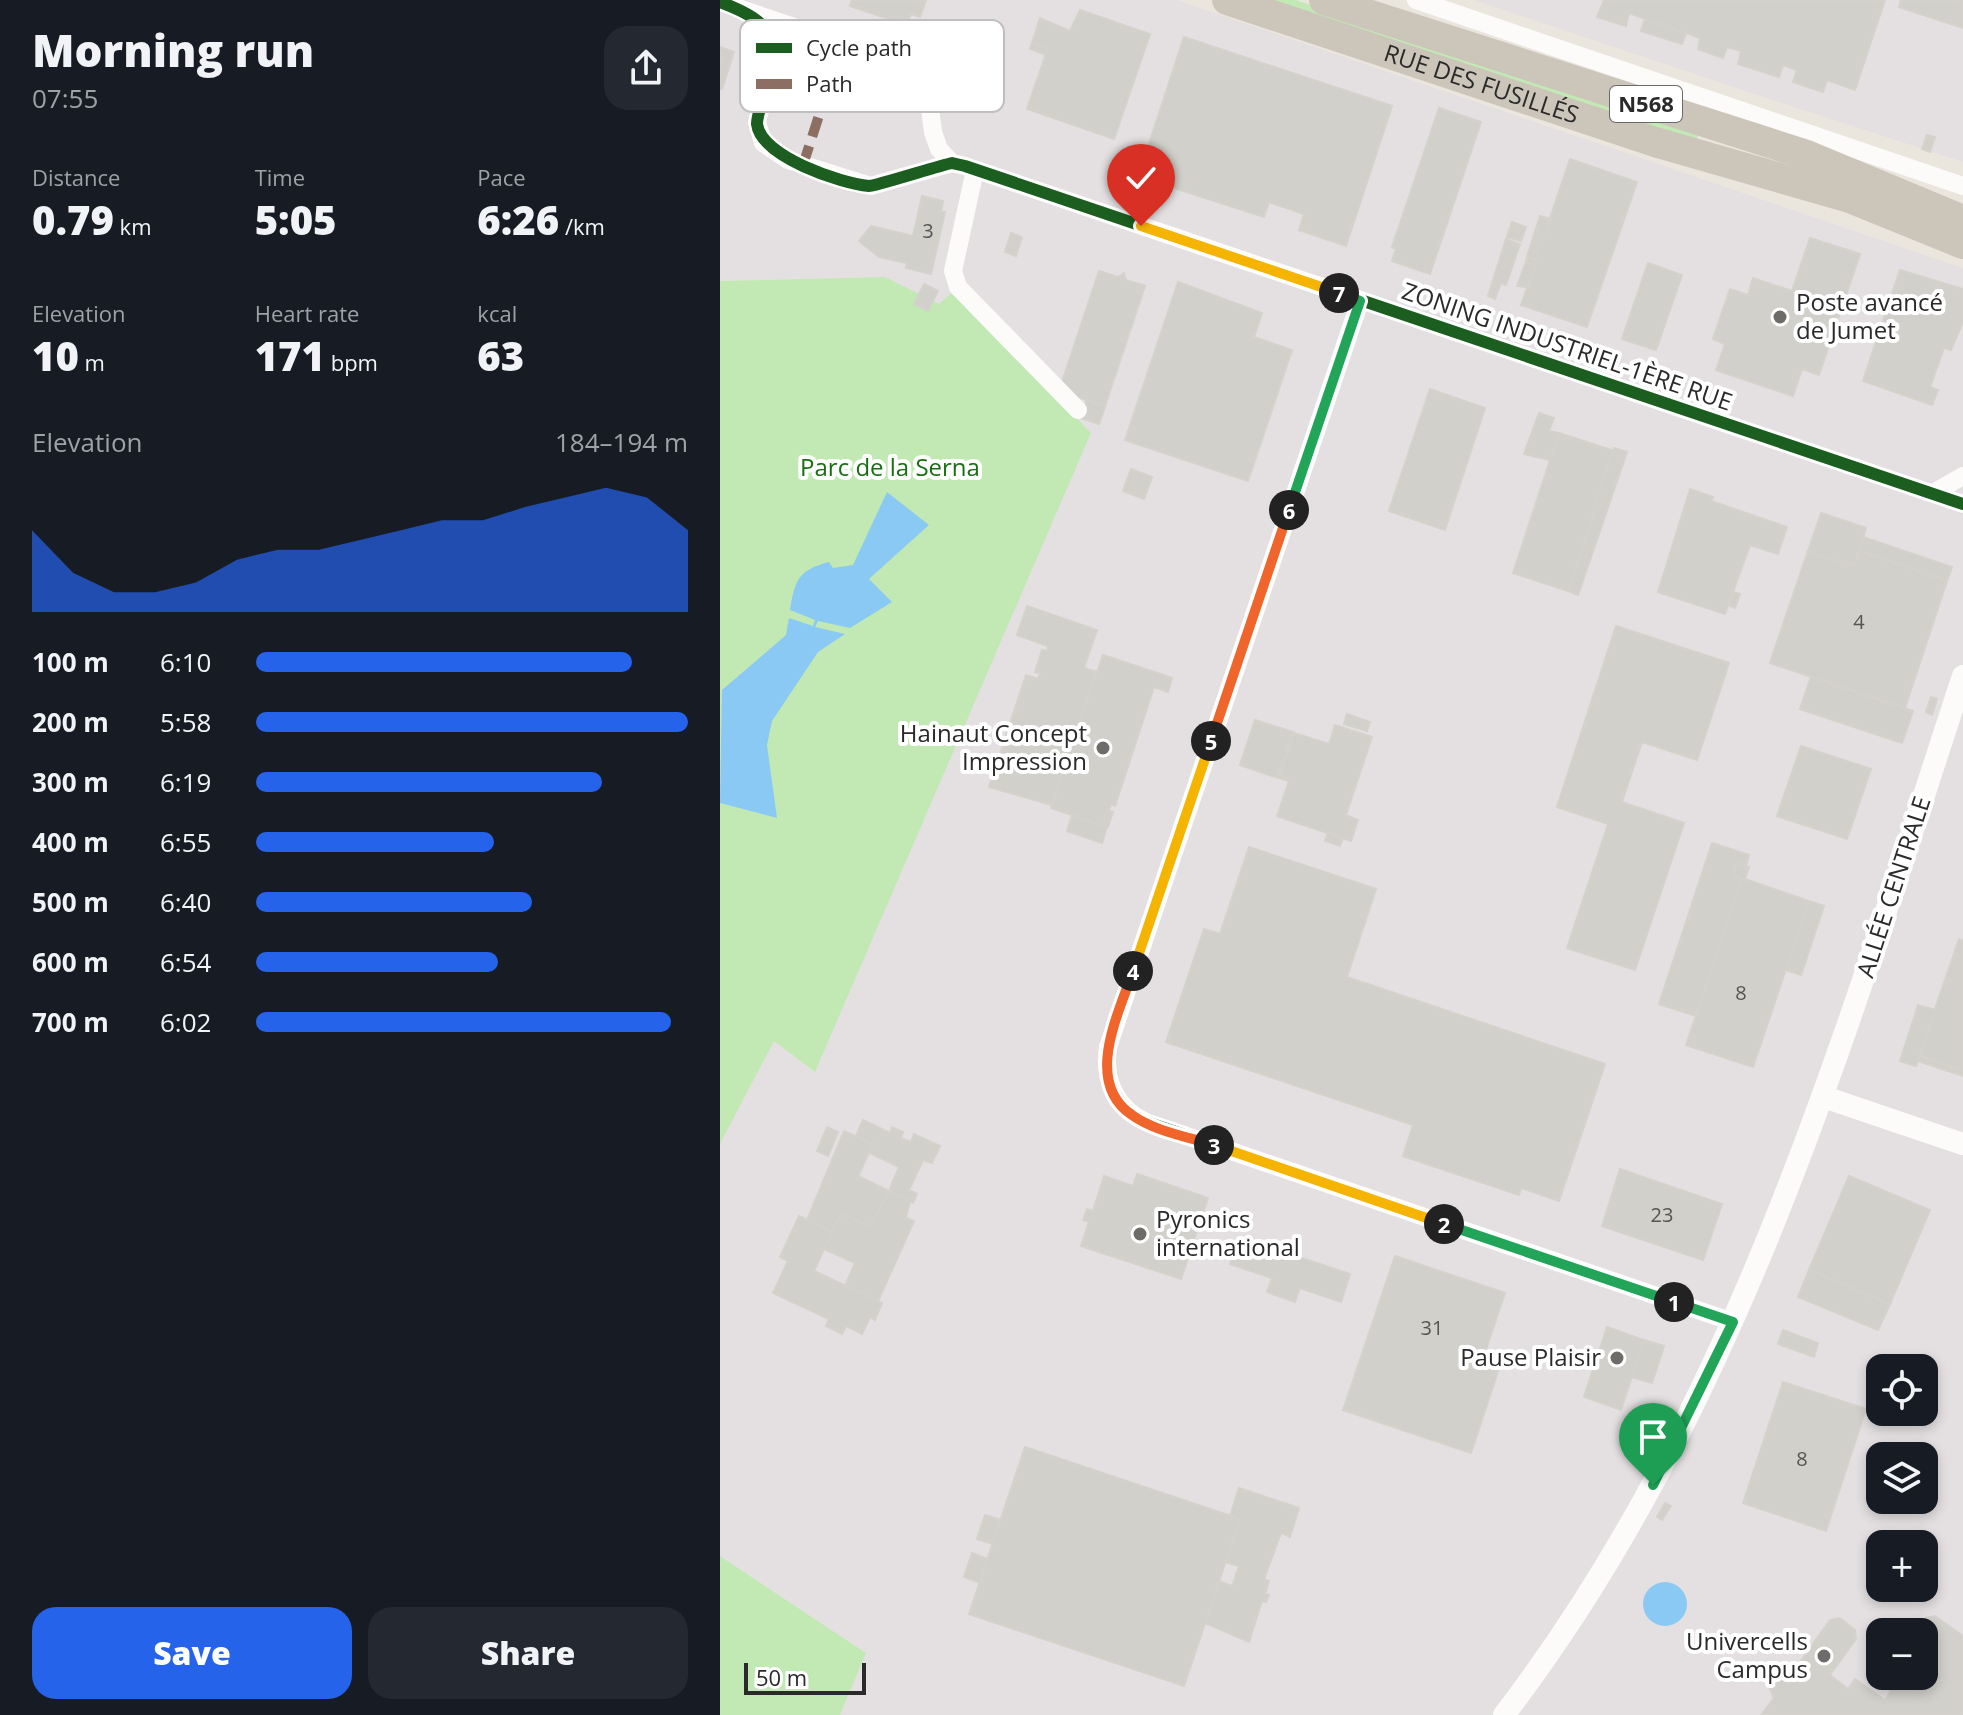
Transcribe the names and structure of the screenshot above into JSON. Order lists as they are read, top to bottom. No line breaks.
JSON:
{"streets":{"highway":["RUE DES FUSILLÉS","N568"],"street":["ZONING INDUSTRIEL-1ÈRE RUE","ALLÉE CENTRALE"]},"parks":["Parc de la Serna"],"places":["Poste avancé de Jumet","Hainaut Concept Impression","Pyronics international","Pause Plaisir","Univercells Campus"],"house_numbers":["3","4","8","23","31","8"],"legend":["Cycle path","Path"],"scale_bar":"50 m","page":{"heading":["Morning run","07:55"],"stats":[["Distance","0.79 km"],["Time","5:05"],["Pace","6:26 /km"],["Elevation","10 m"],["Heart rate","171 bpm"],["kcal","63"]],"pins":["7","6","5","4","3","2","1"],"chart":["Elevation","184–194 m"],"list":[{"name":"100 m","note":"6:10"},{"name":"200 m","note":"5:58"},{"name":"300 m","note":"6:19"},{"name":"400 m","note":"6:55"},{"name":"500 m","note":"6:40"},{"name":"600 m","note":"6:54"},{"name":"700 m","note":"6:02"}],"map_buttons":["+","−"],"buttons":["Save","Share"],"scale":"50 m"}}
